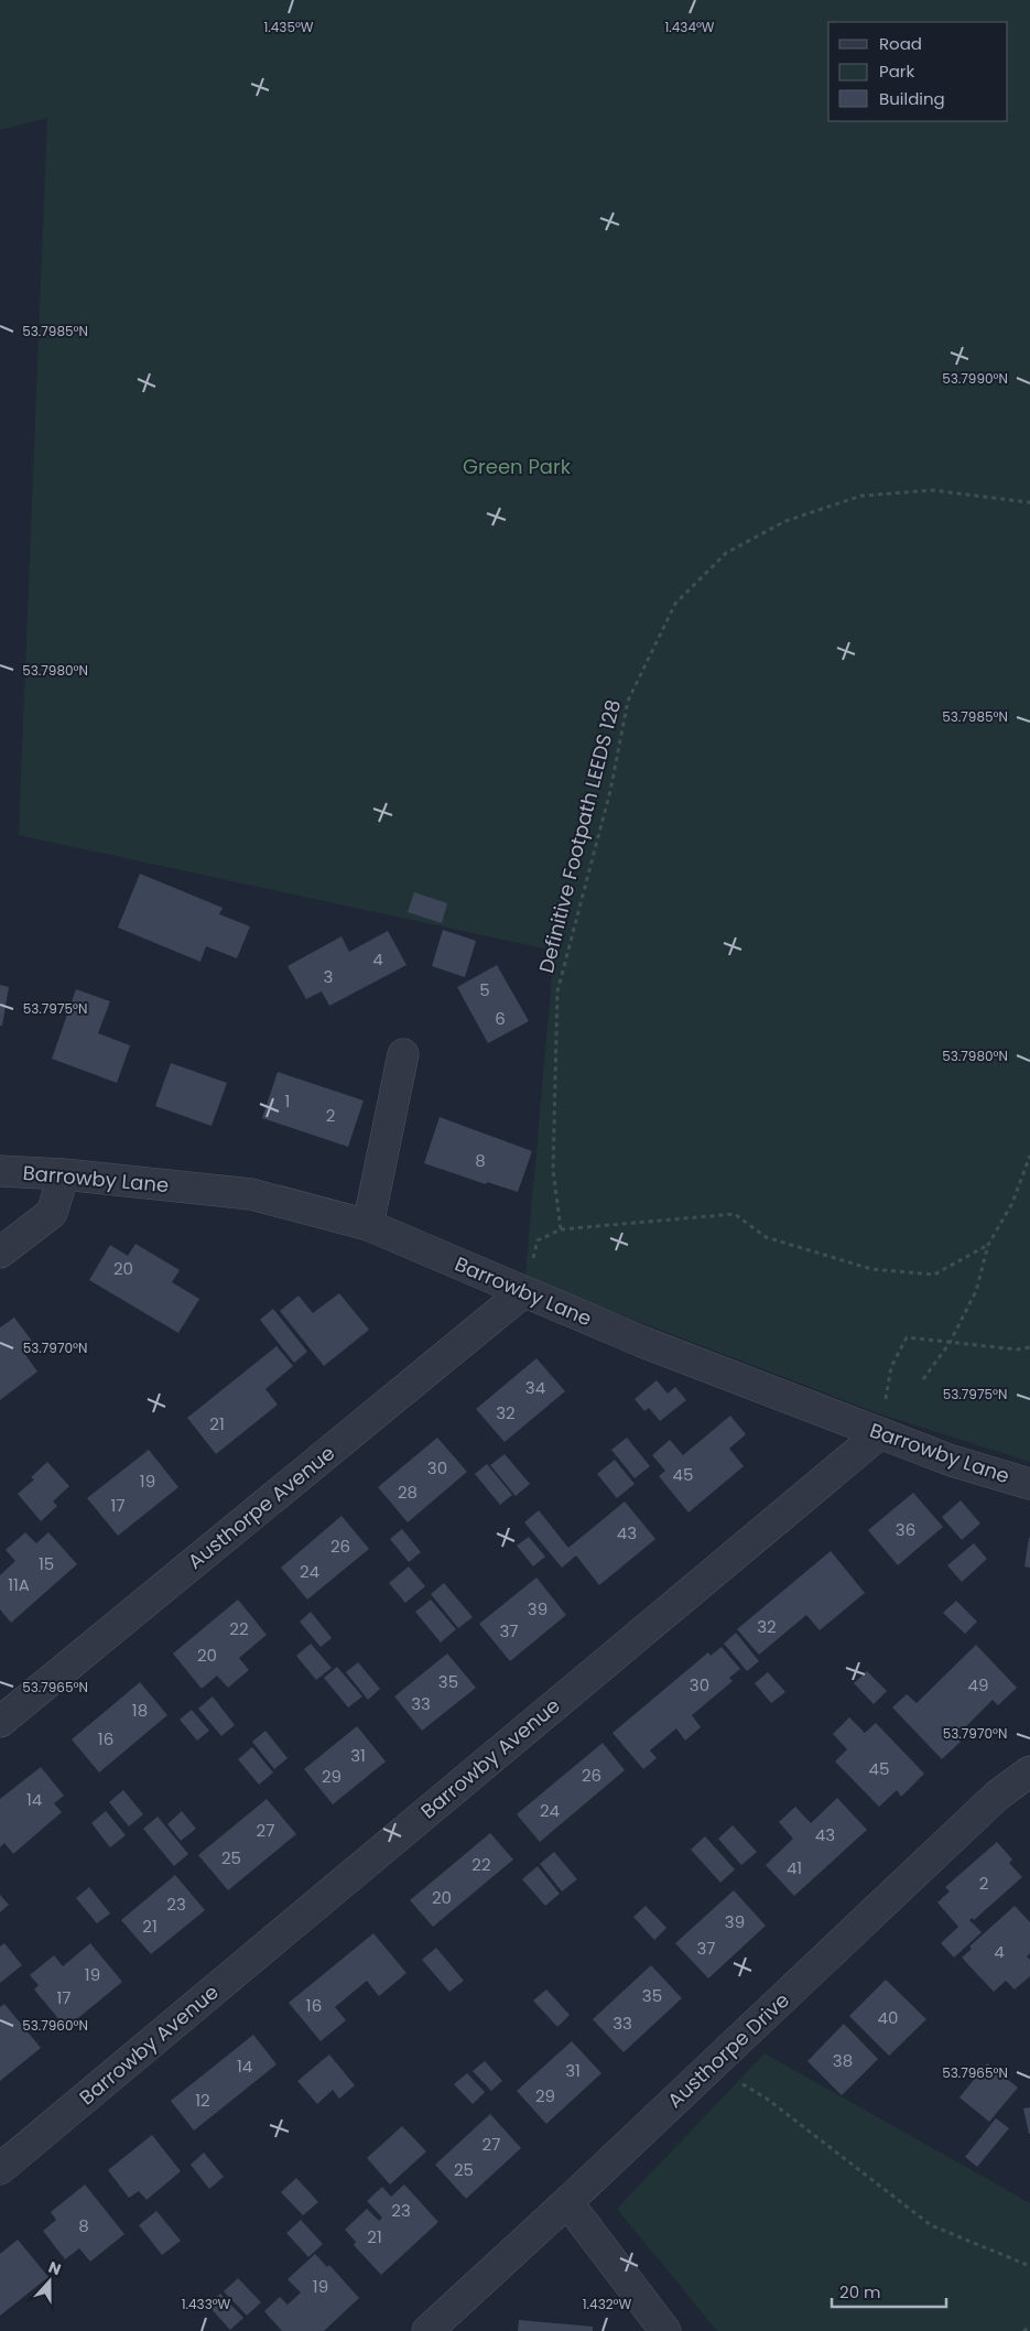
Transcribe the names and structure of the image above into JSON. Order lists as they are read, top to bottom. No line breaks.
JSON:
{"streets":{"street":["Barrowby Lane","Austhorpe Avenue","Barrowby Avenue","Austhorpe Drive"],"path":["Definitive Footpath LEEDS 128"]},"crossings":[["Barrowby Lane","Austhorpe Avenue"],["Barrowby Lane","Barrowby Avenue"]],"parks":["Green Park"],"house_numbers":["4","3","5","6","1","2","8","20","34","32","21","30","45","19","28","17","36","43","26","15","24","11A","39","32","22","37","20","35","30","49","33","18","16","31","45","26","29","14","24","27","43","25","22","41","2","20","23","39","21","37","4","19","35","17","16","40","33","38","14","31","29","12","27","25","23","8","21","19"],"legend":["Road","Park","Building"],"scale_bar":"20 m","north":"top","coordinates":["1.435°W","1.434°W","53.7985°N","53.7990°N","53.7980°N","53.7975°N","53.7970°N","53.7965°N","53.7960°N","1.433°W","1.432°W"]}
